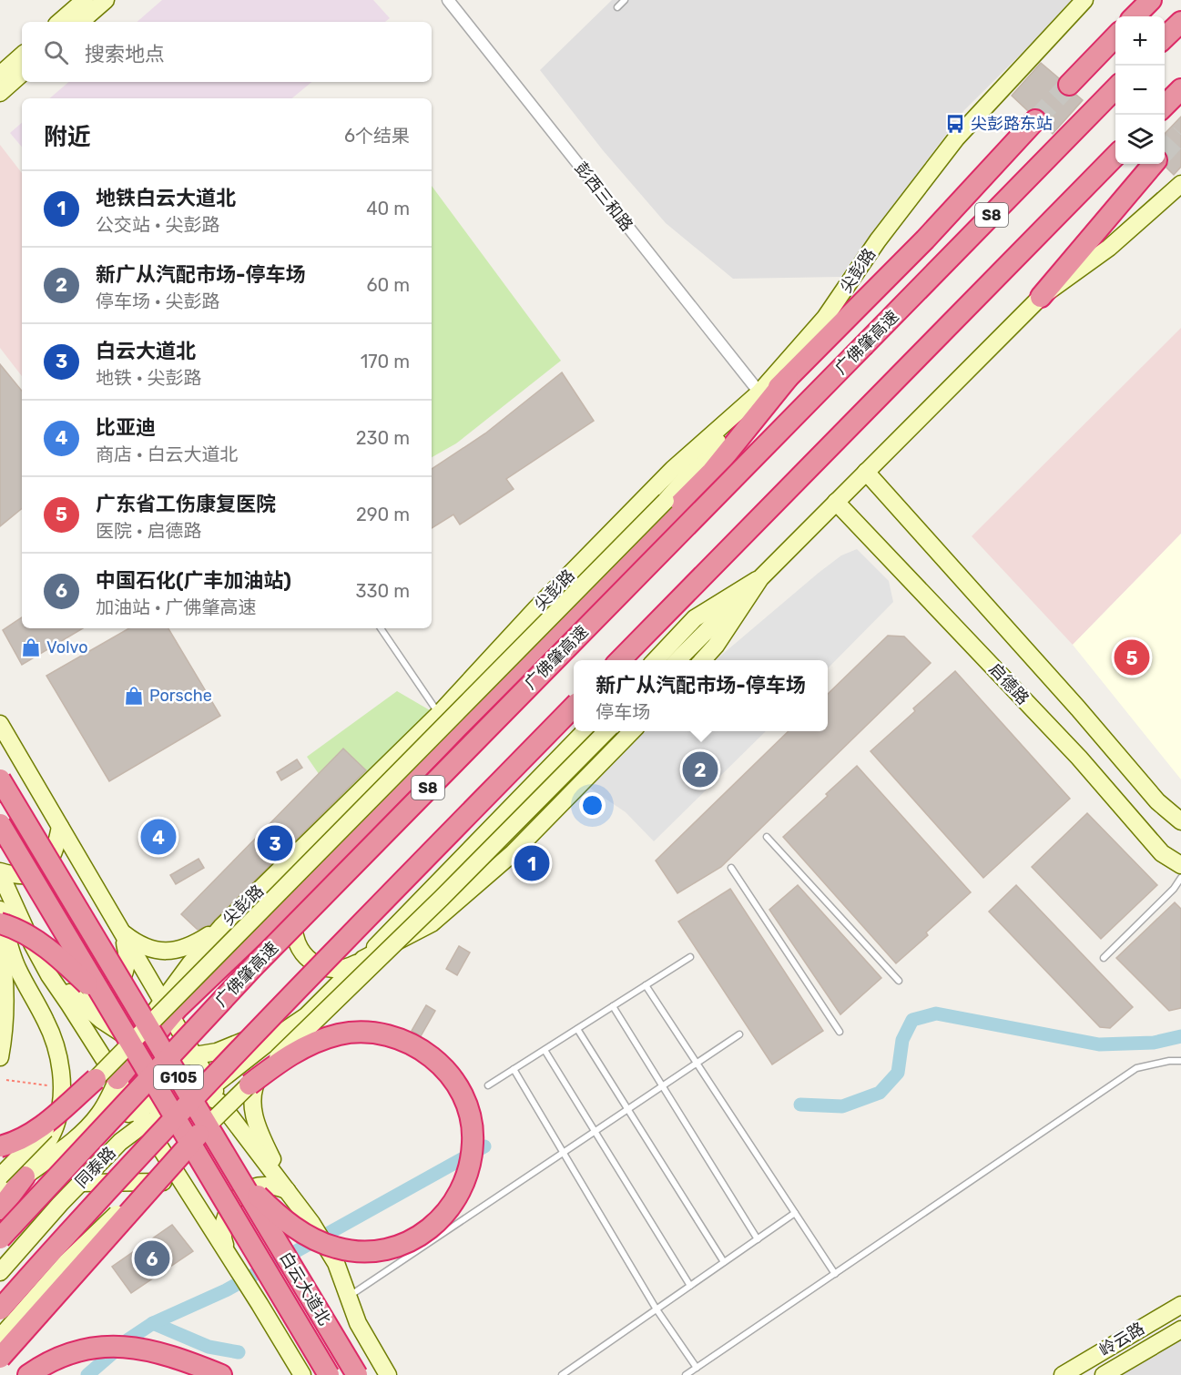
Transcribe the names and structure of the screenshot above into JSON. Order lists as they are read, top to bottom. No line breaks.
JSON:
{"streets":{"highway":["S8","广佛肇高速","G105","白云大道北"],"street":["彭西三和路","尖彭路","启德路","同泰路","岭云路"]},"crossings":[["彭西三和路","尖彭路"]],"places":{"bus stop":["尖彭路东站"],"shop":["Volvo","Porsche"]},"page":{"map_buttons":["+","−"],"search":"搜索地点","heading":["附近","6个结果"],"list":[{"mark":"1","name":"地铁白云大道北","note":"公交站 · 尖彭路","value":"40 m"},{"mark":"2","name":"新广从汽配市场-停车场","note":"停车场 · 尖彭路","value":"60 m"},{"mark":"3","name":"白云大道北","note":"地铁 · 尖彭路","value":"170 m"},{"mark":"4","name":"比亚迪","note":"商店 · 白云大道北","value":"230 m"},{"mark":"5","name":"广东省工伤康复医院","note":"医院 · 启德路","value":"290 m"},{"mark":"6","name":"中国石化(广丰加油站)","note":"加油站 · 广佛肇高速","value":"330 m"}],"pins":["5","2","4","3","1","6"],"popup":["新广从汽配市场-停车场","停车场"]}}
